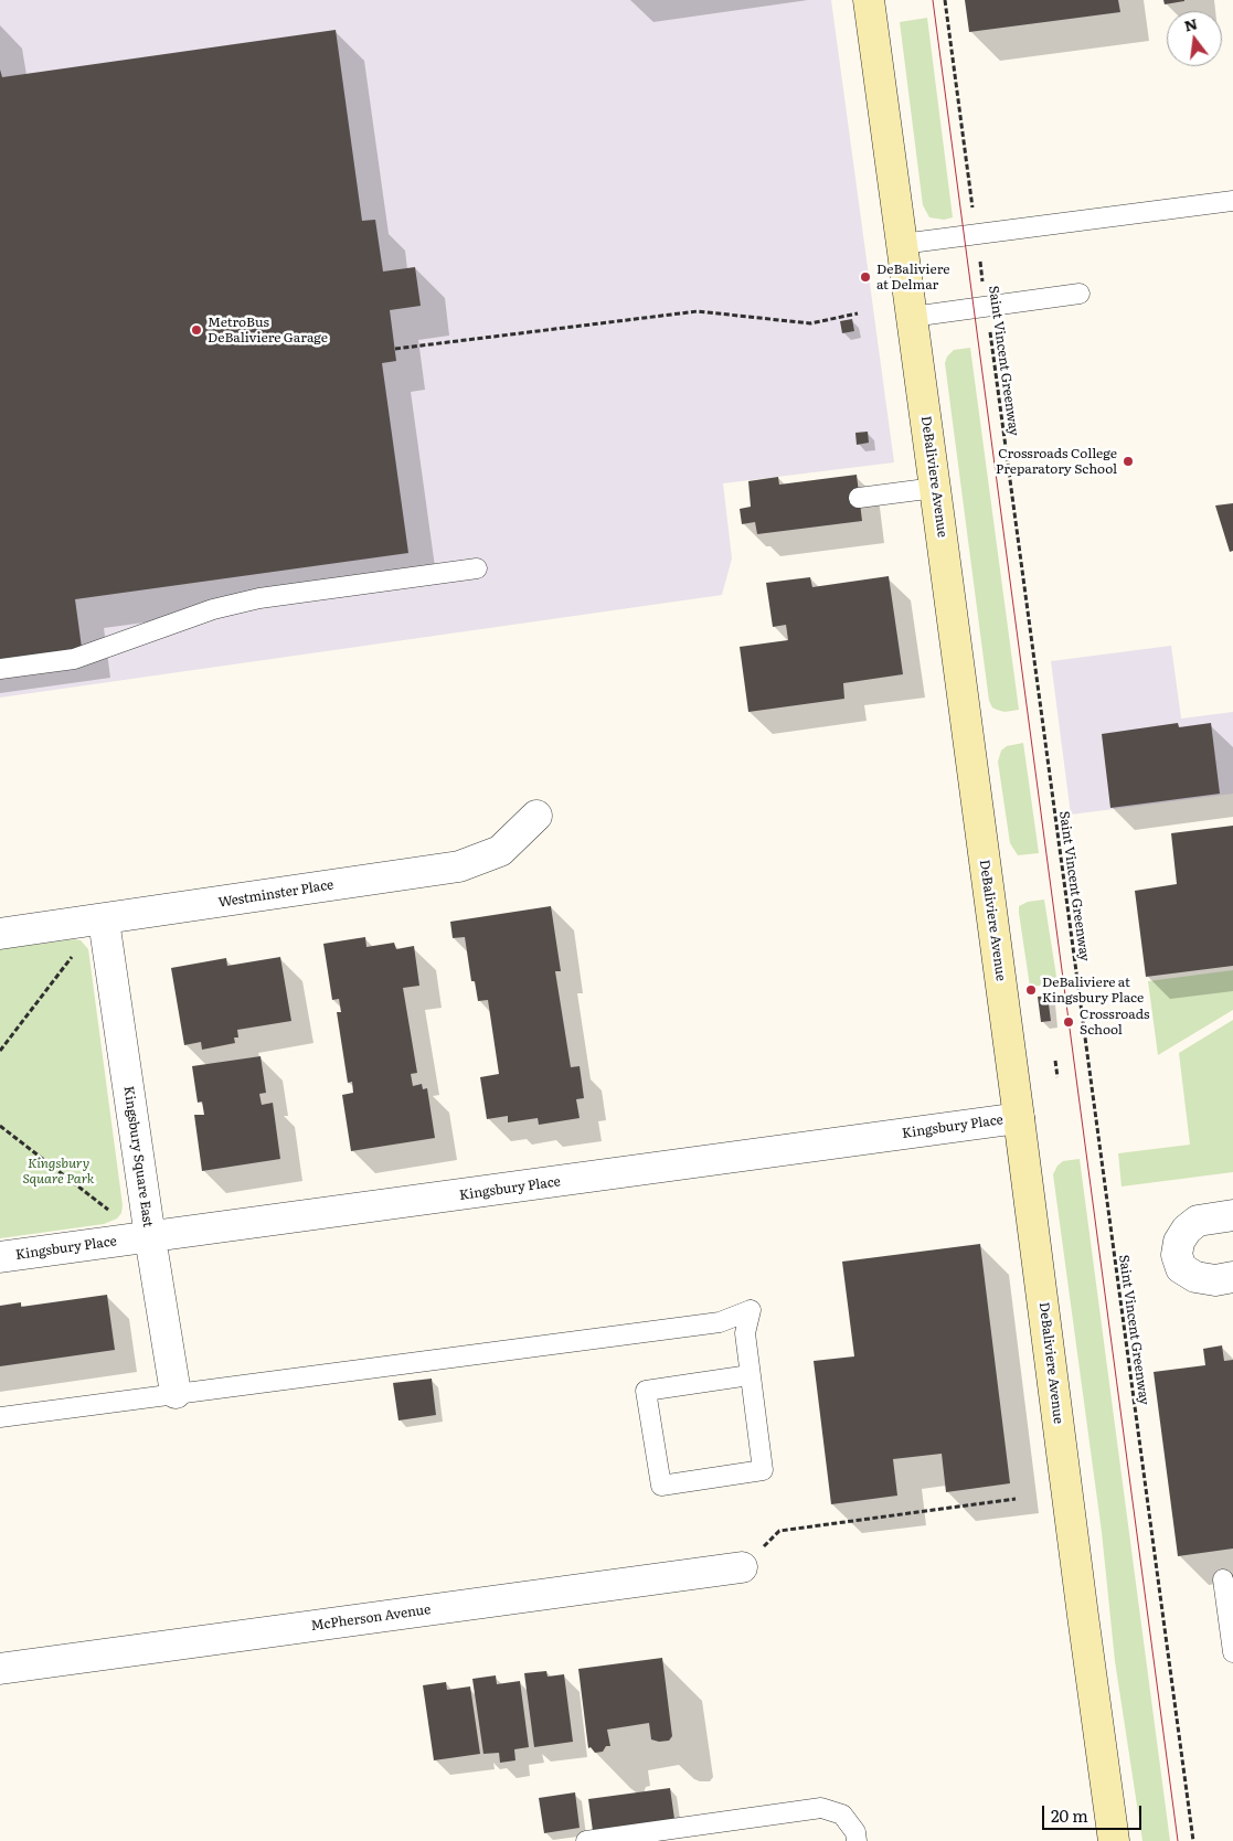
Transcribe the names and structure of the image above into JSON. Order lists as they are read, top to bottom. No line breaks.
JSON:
{"streets":{"main road":["DeBaliviere Avenue"],"street":["Westminster Place","Kingsbury Place","Kingsbury Square East","McPherson Avenue"],"path":["Saint Vincent Greenway"]},"crossings":[["DeBaliviere Avenue","Kingsbury Place"],["Westminster Place","Kingsbury Square East"],["Kingsbury Place","Kingsbury Square East"]],"parks":["Kingsbury Square Park"],"places":["DeBaliviere at Delmar","MetroBus DeBaliviere Garage","Crossroads College Preparatory School","DeBaliviere at Kingsbury Place","Crossroads School"],"scale_bar":"20 m","north":"top"}
